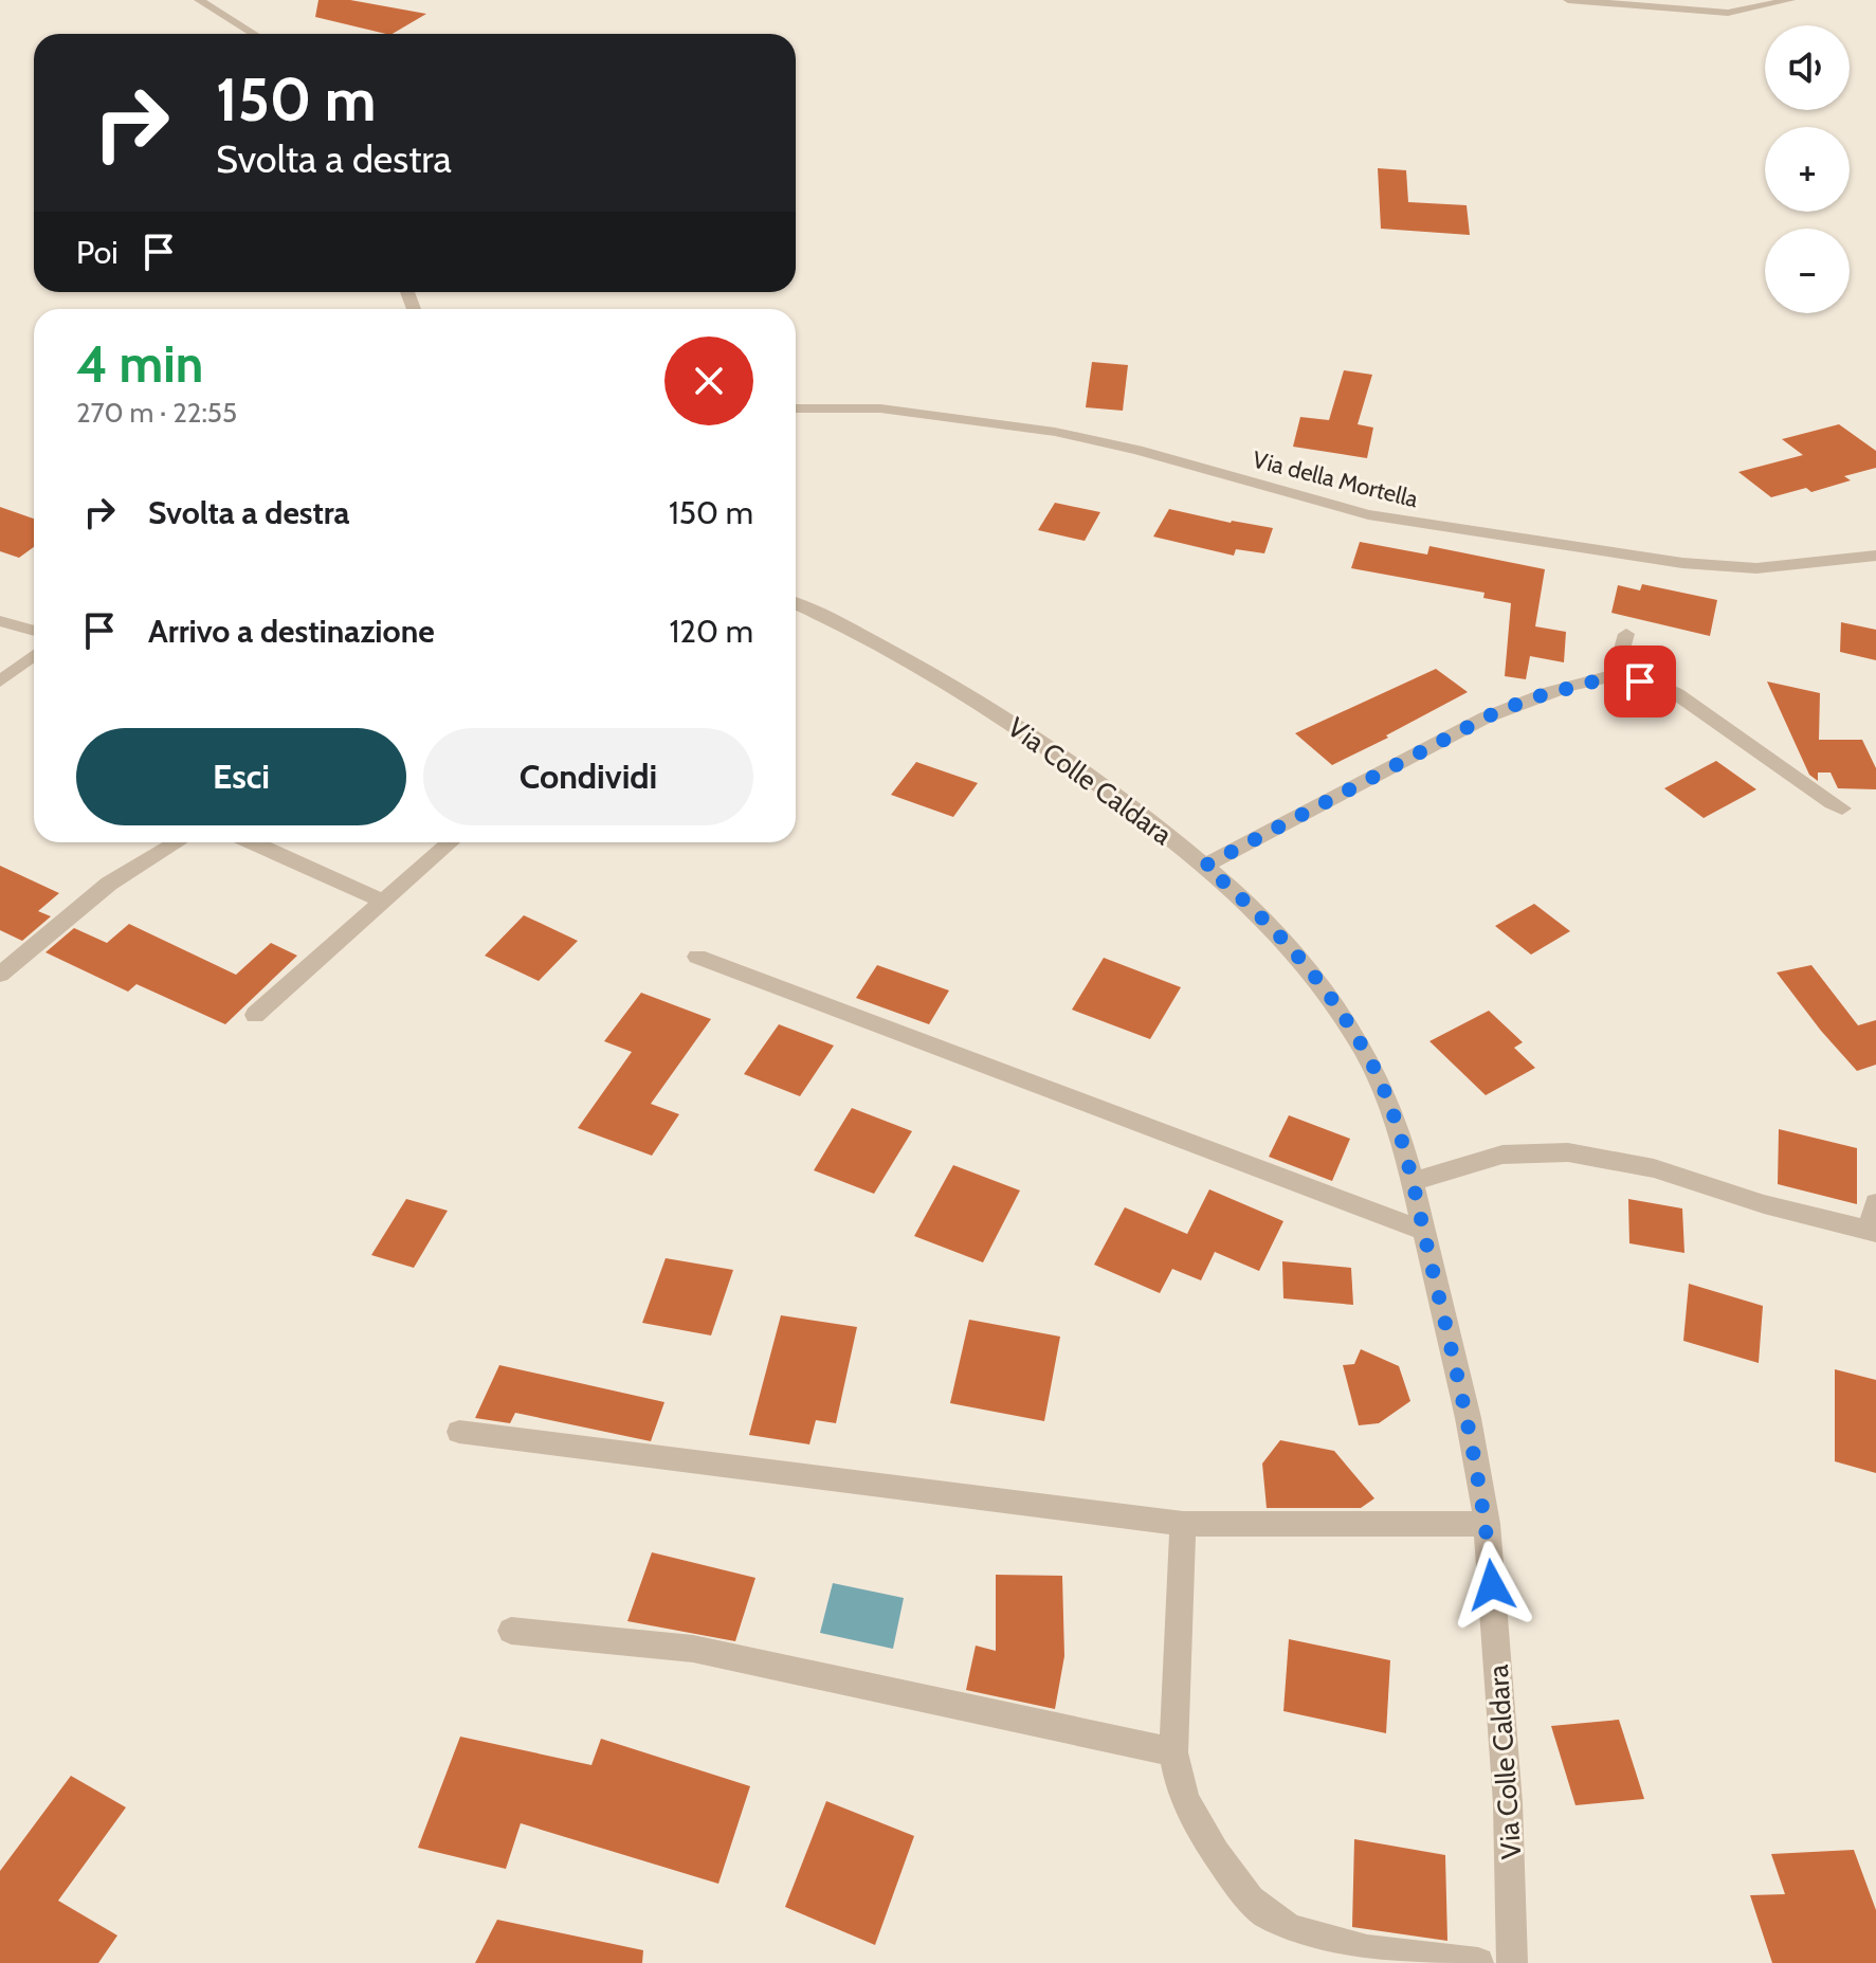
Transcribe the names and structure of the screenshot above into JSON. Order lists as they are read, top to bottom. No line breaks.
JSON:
{"streets":{"street":["Via della Mortella","Via Colle Caldara"]},"page":{"map_buttons":["+","−"],"turn":["150 m","Svolta a destra"],"then":"Poi","heading":["4 min","270 m · 22:55"],"list":[{"name":"Svolta a destra","value":"150 m"},{"name":"Arrivo a destinazione","value":"120 m"}],"buttons":["Esci","Condividi"]}}
